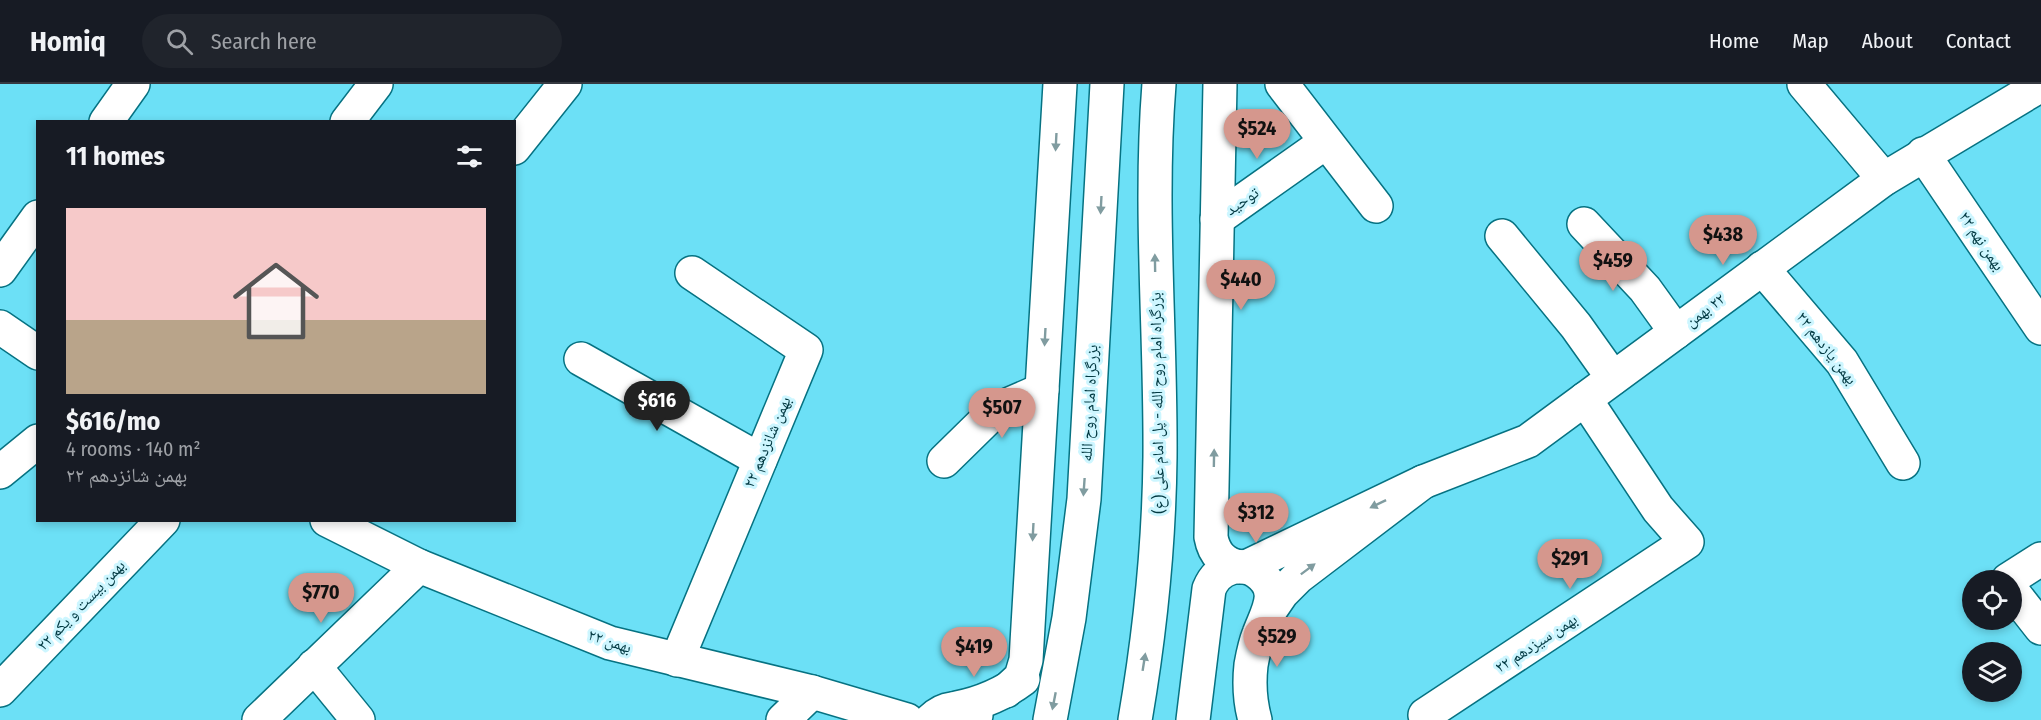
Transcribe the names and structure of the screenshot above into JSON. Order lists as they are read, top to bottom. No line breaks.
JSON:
{"streets":{"main road":["توحید","۲۲ بهمن نهم","٢٢ بهمن","۲۲ بهمن یازدهم","بزرگراه امام روح الله","بزرگراه امام روح الله - پل امام علی (ع)","۲۲ بهمن شانزدهم","۲۲ بهمن بیست و یکم","۲۲ بهمن","۲۲ بهمن سیزدهم"]},"crossings":[["۲۲ بهمن نهم","٢٢ بهمن"],["٢٢ بهمن","۲۲ بهمن یازدهم"],["٢٢ بهمن","۲۲ بهمن سیزدهم"],["۲۲ بهمن شانزدهم","۲۲ بهمن"]],"page":{"header":"Homiq","search":"Search here","nav":["Home","Map","About","Contact"],"price":["$524","$438","$459","$440","$616","$507","$312","$291","$770","$529","$419"],"heading":"11 homes","list":[{"name":"$616/mo","note":"4 rooms · 140 m² · ۲۲ بهمن شانزدهم"}]}}
